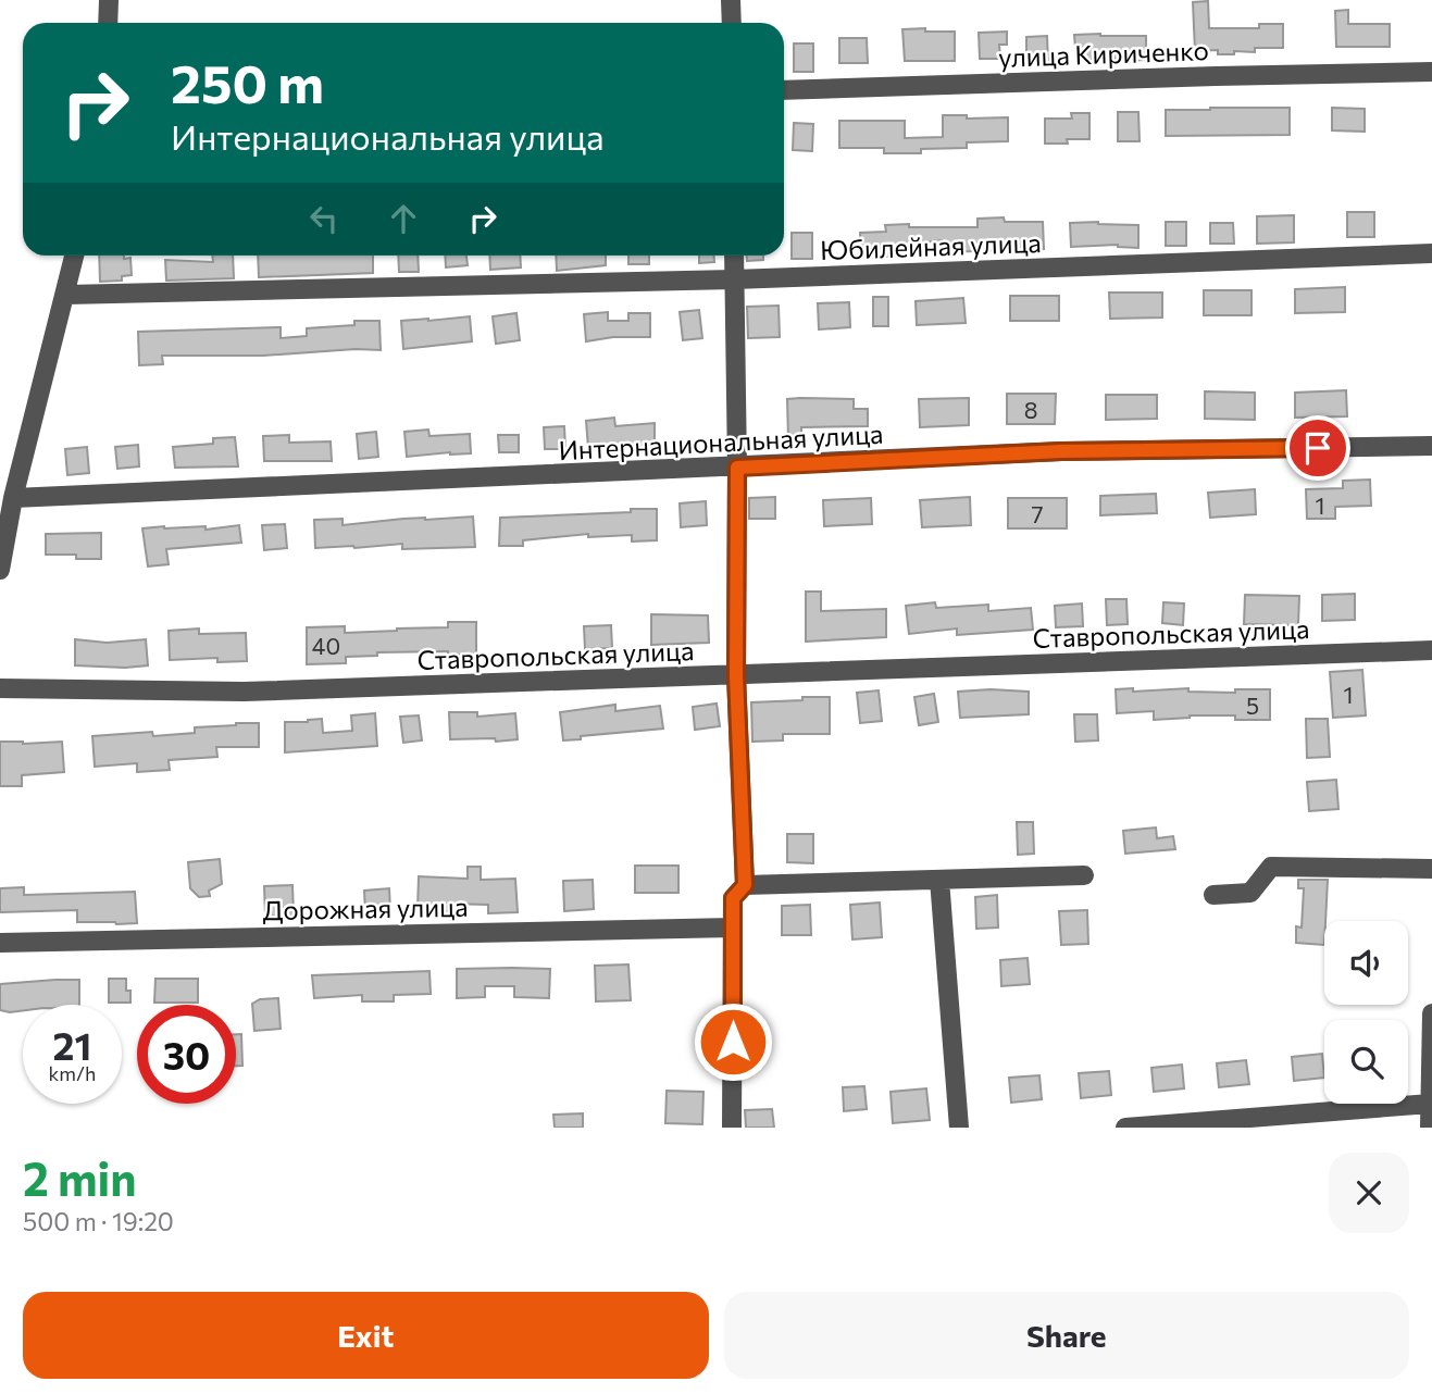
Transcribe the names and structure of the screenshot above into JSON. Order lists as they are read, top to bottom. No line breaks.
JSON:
{"streets":{"street":["улица Кириченко","Юбилейная улица","Интернациональная улица","Ставропольская улица","Дорожная улица"]},"house_numbers":["8","1","7","40","1","5"],"page":{"turn":["250 m","Интернациональная улица"],"speed":"21 km/h","limit":"30","heading":["2 min","500 m · 19:20"],"buttons":["Exit","Share"]}}
